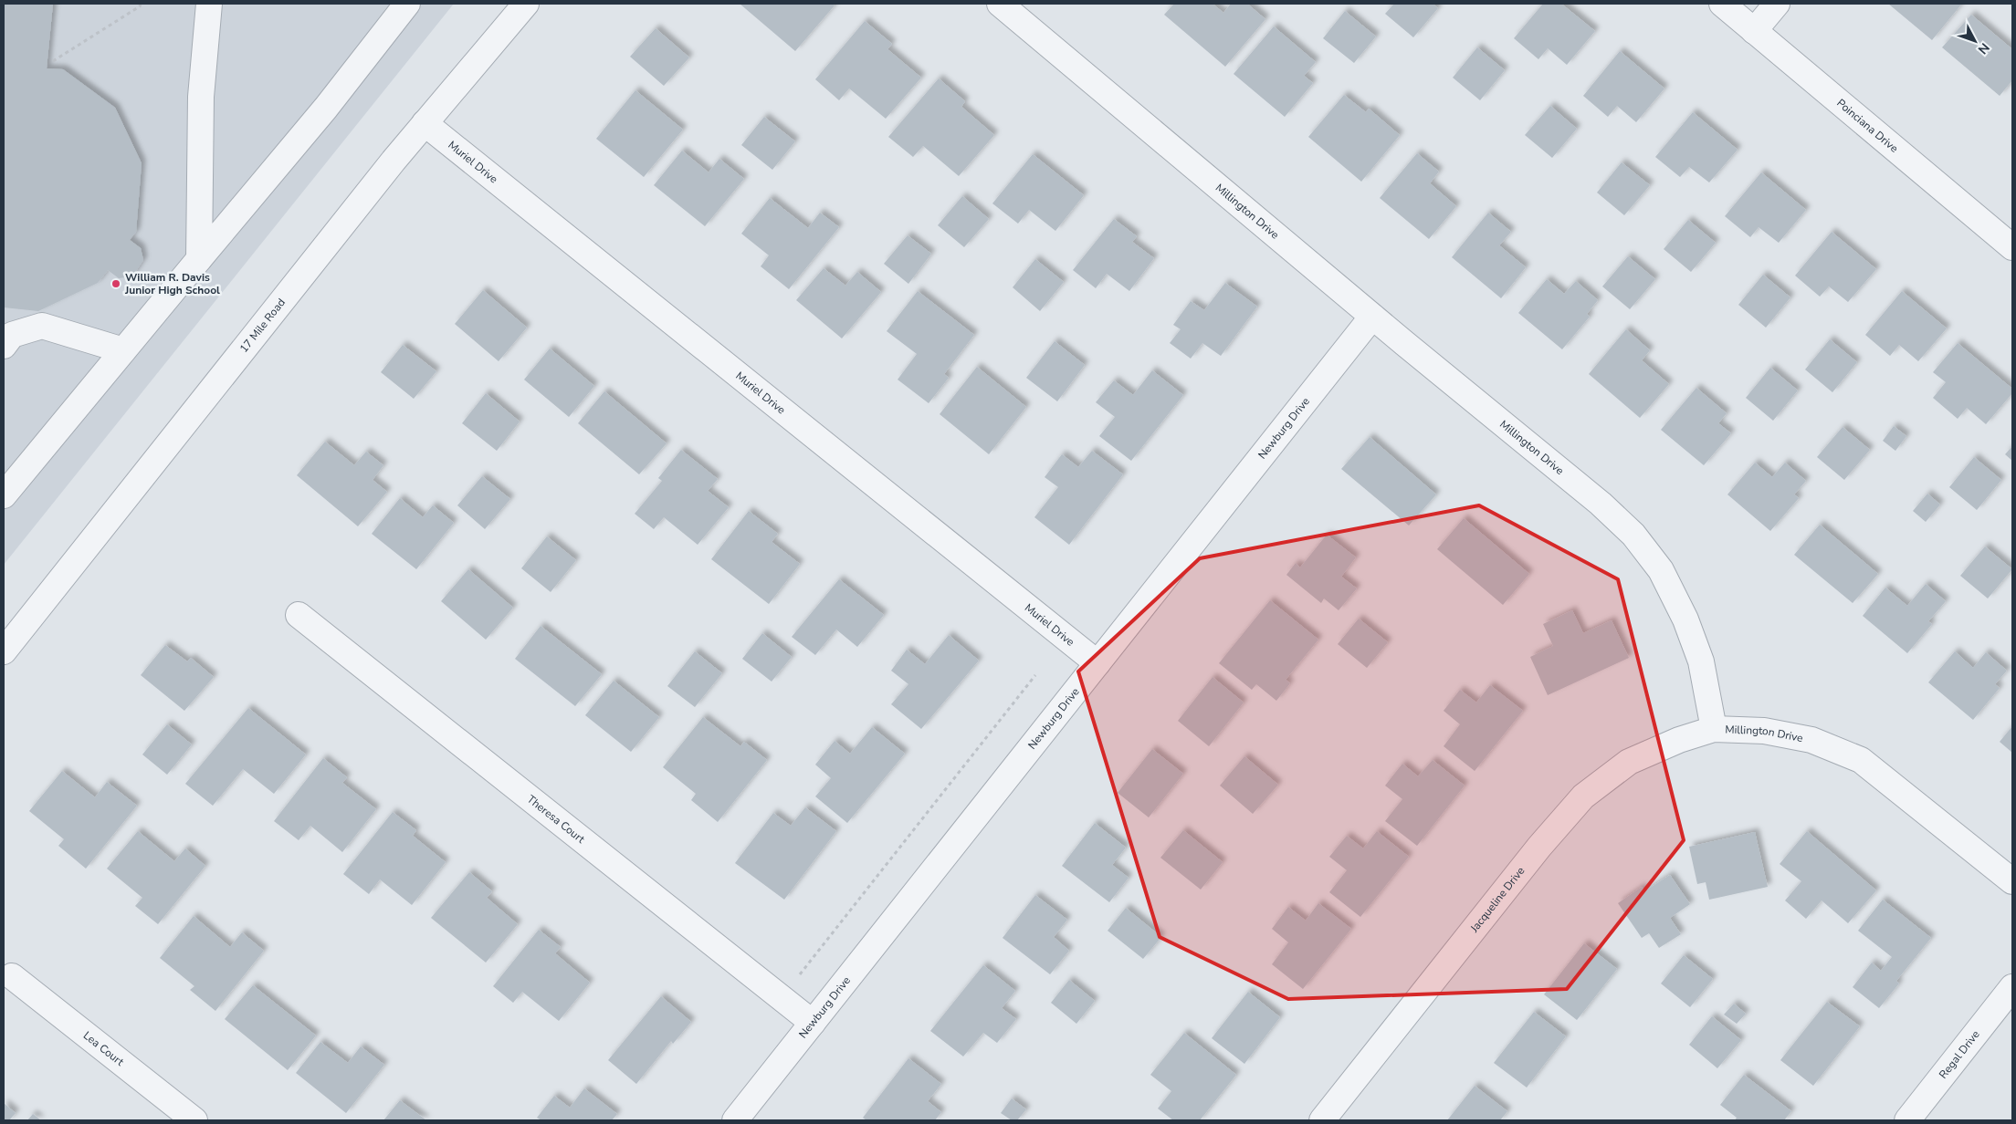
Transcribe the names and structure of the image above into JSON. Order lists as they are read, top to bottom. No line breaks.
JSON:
{"streets":{"street":["Poinciana Drive","Muriel Drive","Millington Drive","17 Mile Road","Newburg Drive","Theresa Court","Jacqueline Drive","Lea Court","Regal Drive"]},"crossings":[["Muriel Drive","17 Mile Road"],["Muriel Drive","Newburg Drive"],["Millington Drive","Newburg Drive"],["Millington Drive","Jacqueline Drive"],["Newburg Drive","Theresa Court"]],"places":["William R. Davis Junior High School"],"north":"bottom right"}
